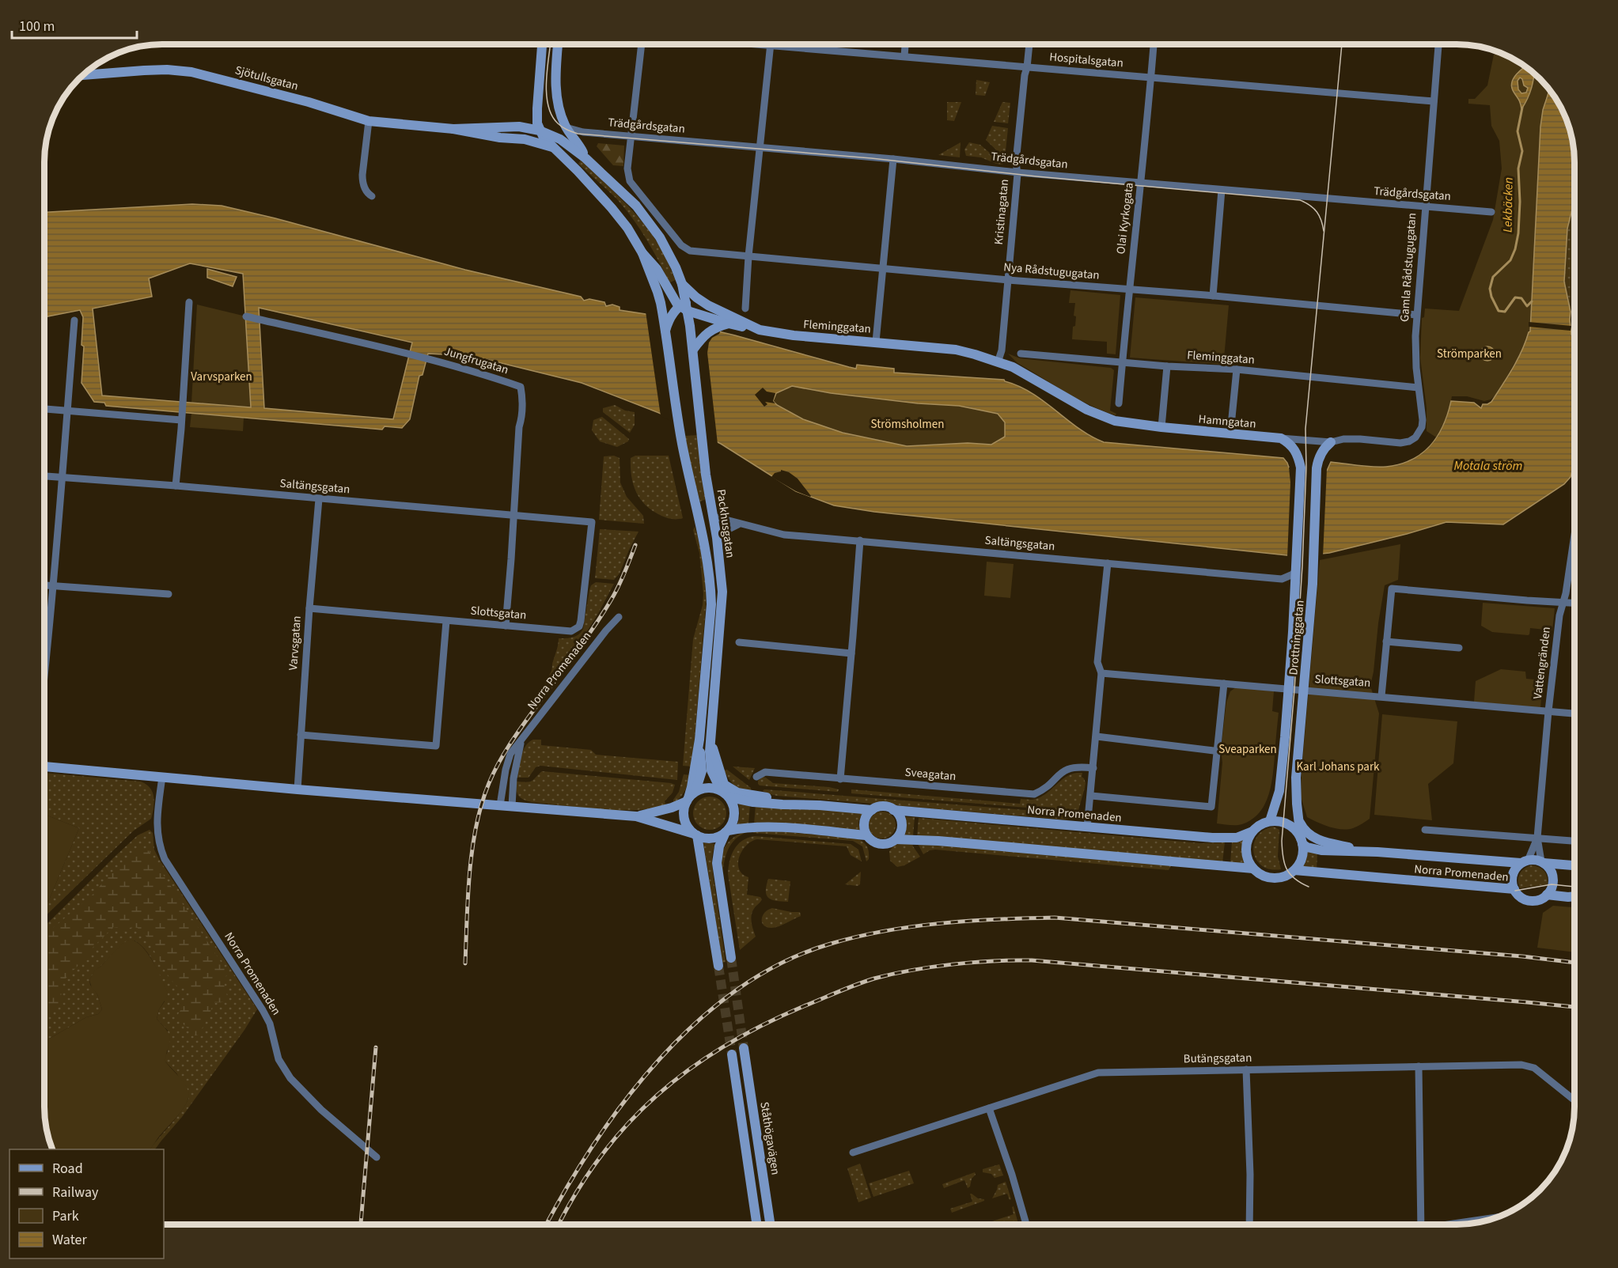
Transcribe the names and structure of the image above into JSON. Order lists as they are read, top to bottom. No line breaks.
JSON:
{"streets":{"main road":["Sjötullsgatan","Fleminggatan","Hamngatan","Packhusgatan","Drottninggatan","Norra Promenaden","Ståthögavägen"],"street":["Hospitalsgatan","Trädgårdsgatan","Kristinagatan","Olai Kyrkogata","Gamla Rådstugugatan","Nya Rådstugugatan","Jungfrugatan","Saltängsgatan","Slottsgatan","Varvsgatan","Vattengränden","Sveagatan","Butängsgatan"]},"crossings":[["Hospitalsgatan","Kristinagatan"],["Hospitalsgatan","Olai Kyrkogata"],["Hospitalsgatan","Gamla Rådstugugatan"],["Sjötullsgatan","Fleminggatan"],["Sjötullsgatan","Packhusgatan"],["Trädgårdsgatan","Kristinagatan"],["Trädgårdsgatan","Olai Kyrkogata"],["Trädgårdsgatan","Gamla Rådstugugatan"],["Trädgårdsgatan","Nya Rådstugugatan"],["Kristinagatan","Nya Rådstugugatan"],["Kristinagatan","Fleminggatan"],["Kristinagatan","Hamngatan"],["Olai Kyrkogata","Nya Rådstugugatan"],["Olai Kyrkogata","Fleminggatan"],["Gamla Rådstugugatan","Nya Rådstugugatan"],["Gamla Rådstugugatan","Fleminggatan"],["Gamla Rådstugugatan","Hamngatan"],["Fleminggatan","Hamngatan"],["Fleminggatan","Packhusgatan"],["Jungfrugatan","Saltängsgatan"],["Jungfrugatan","Slottsgatan"],["Hamngatan","Drottninggatan"],["Saltängsgatan","Packhusgatan"],["Saltängsgatan","Slottsgatan"],["Saltängsgatan","Drottninggatan"],["Saltängsgatan","Varvsgatan"],["Slottsgatan","Drottninggatan"],["Slottsgatan","Varvsgatan"],["Slottsgatan","Vattengränden"],["Drottninggatan","Norra Promenaden"],["Vattengränden","Norra Promenaden"]],"water":["Lekbäcken","Motala ström"],"parks":["Strömparken","Varvsparken","Strömsholmen","Sveaparken","Karl Johans park"],"legend":["Road","Railway","Park","Water"],"scale_bar":"100 m"}
